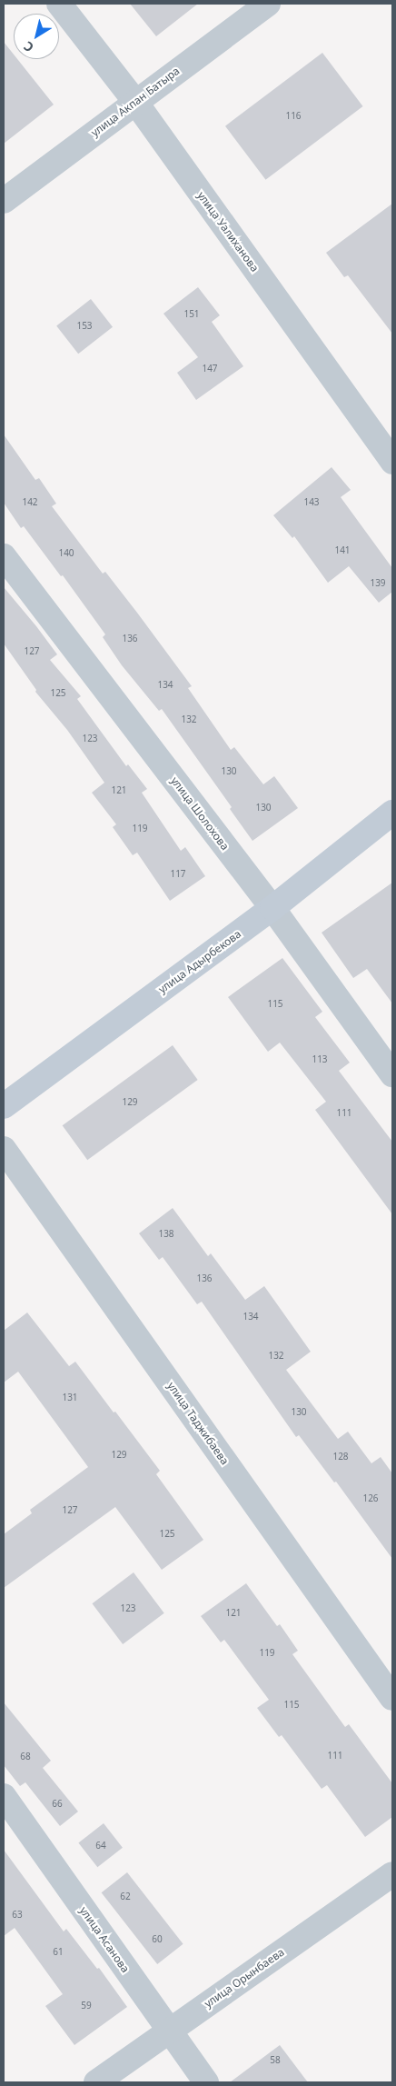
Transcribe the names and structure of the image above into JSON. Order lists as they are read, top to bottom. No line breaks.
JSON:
{"streets":{"main road":["улица Адырбекова"],"street":["улица Акпан Батыра","улица Уалиханова","улица Шолохова","улица Таджибаева","улица Асанова","улица Орынбаева"]},"crossings":[["улица Акпан Батыра","улица Уалиханова"],["улица Шолохова","улица Адырбекова"],["улица Асанова","улица Орынбаева"]],"house_numbers":["116","151","153","147","142","143","141","140","139","136","127","134","125","132","123","130","121","130","119","117","115","113","129","111","138","136","134","132","131","130","129","128","126","127","125","123","121","119","115","111","68","66","64","62","63","60","61","59","58"],"north":"bottom left"}
